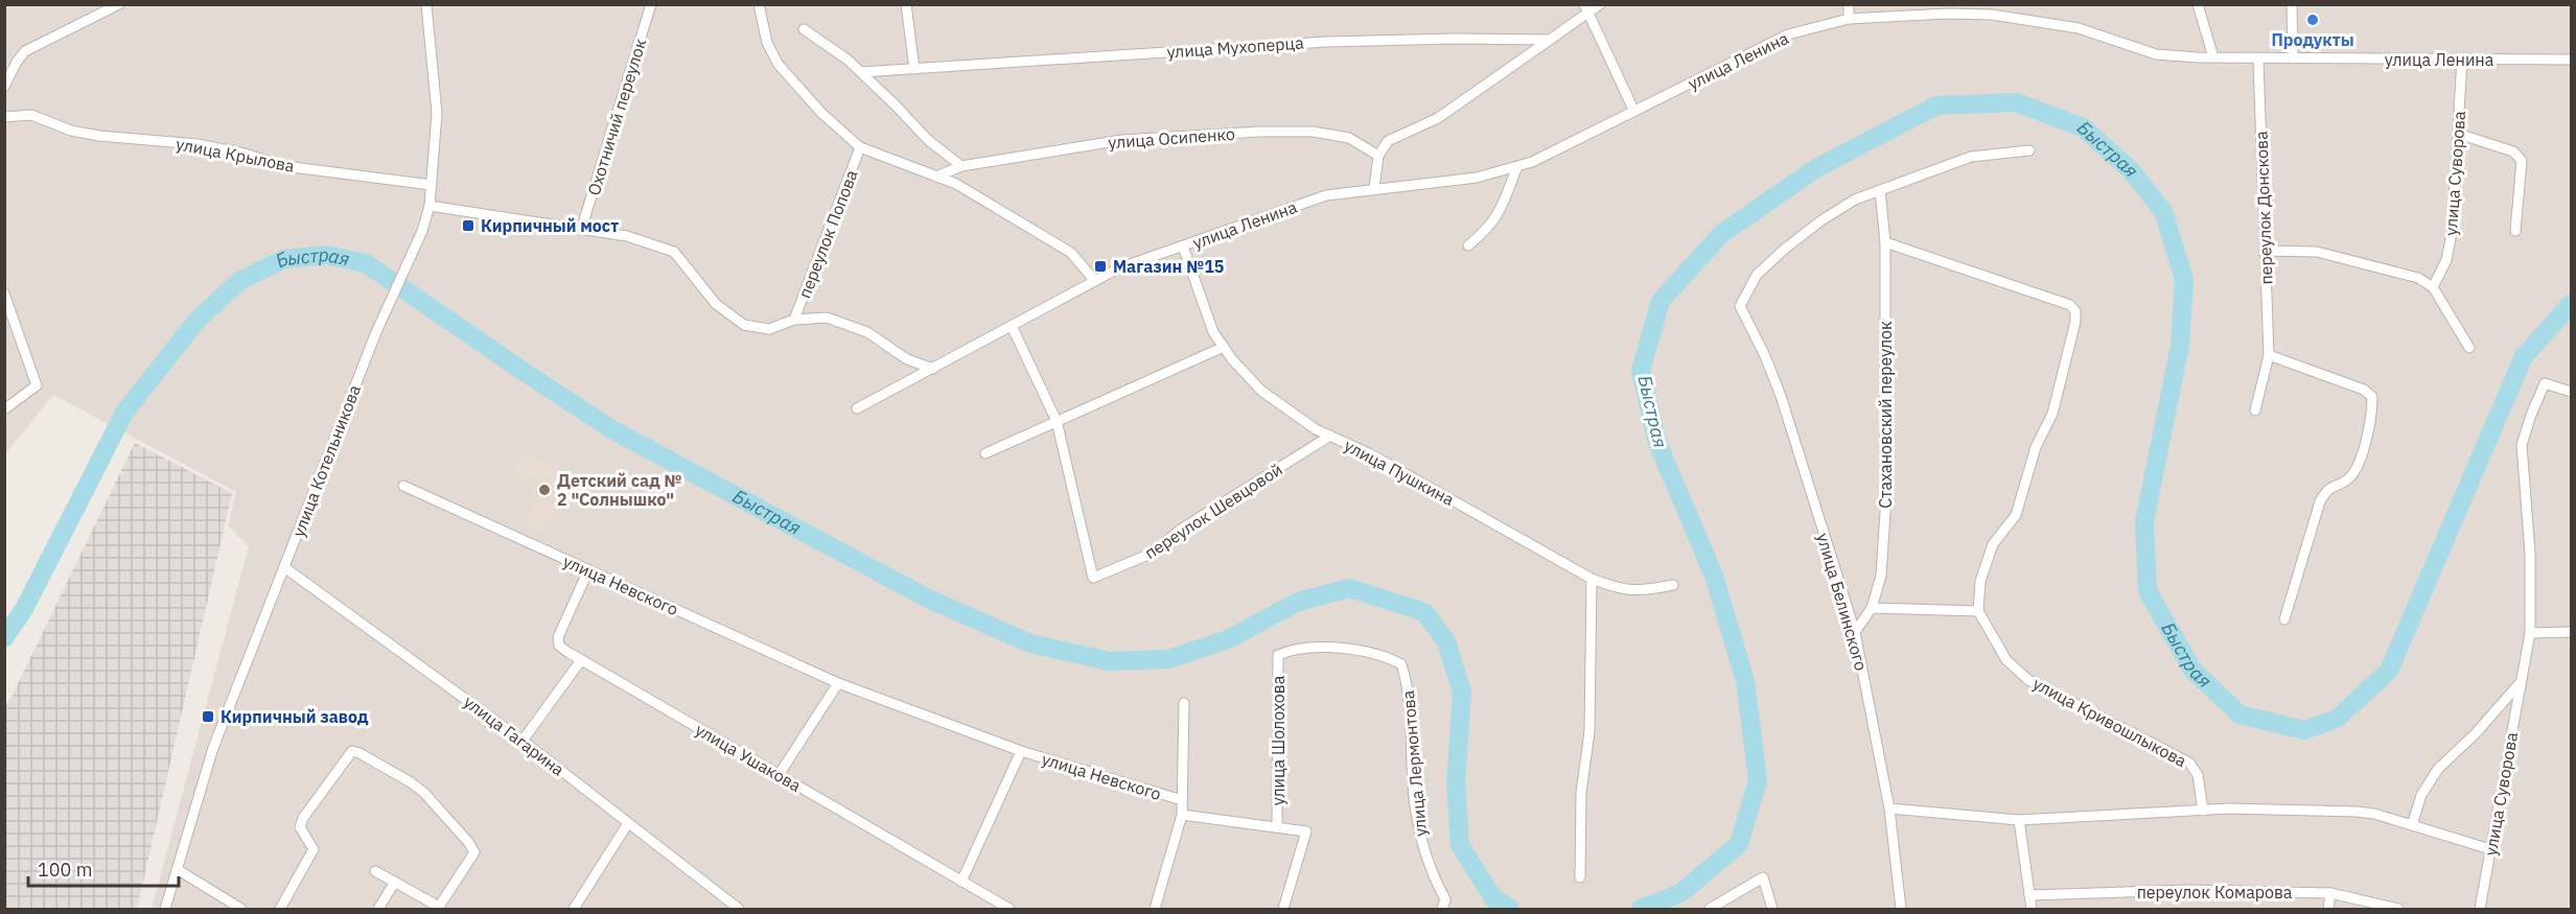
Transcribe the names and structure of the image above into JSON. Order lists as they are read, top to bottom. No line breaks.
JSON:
{"streets":{"street":["улица Мухоперца","улица Ленина","Охотничий переулок","улица Осипенко","улица Крылова","улица Суворова","переулок Донскова","переулок Попова","Стахановский переулок","улица Котельникова","улица Пушкина","переулок Шевцовой","улица Невского","улица Белинского","улица Кривошлыкова","улица Гагарина","улица Шолохова","улица Ушакова","улица Лермонтова","переулок Комарова"]},"crossings":[["улица Ленина","улица Суворова"],["улица Ленина","переулок Донскова"],["улица Ленина","улица Пушкина"],["улица Крылова","улица Котельникова"],["Стахановский переулок","улица Белинского"],["улица Котельникова","улица Гагарина"],["улица Пушкина","переулок Шевцовой"],["улица Невского","улица Ушакова"],["улица Шолохова","улица Лермонтова"]],"water":["Быстрая"],"places":{"other":["Продукты","Детский сад № 2 \"Солнышко\""],"transit":["Кирпичный мост","Магазин №15","Кирпичный завод"]},"scale_bar":"100 m"}
